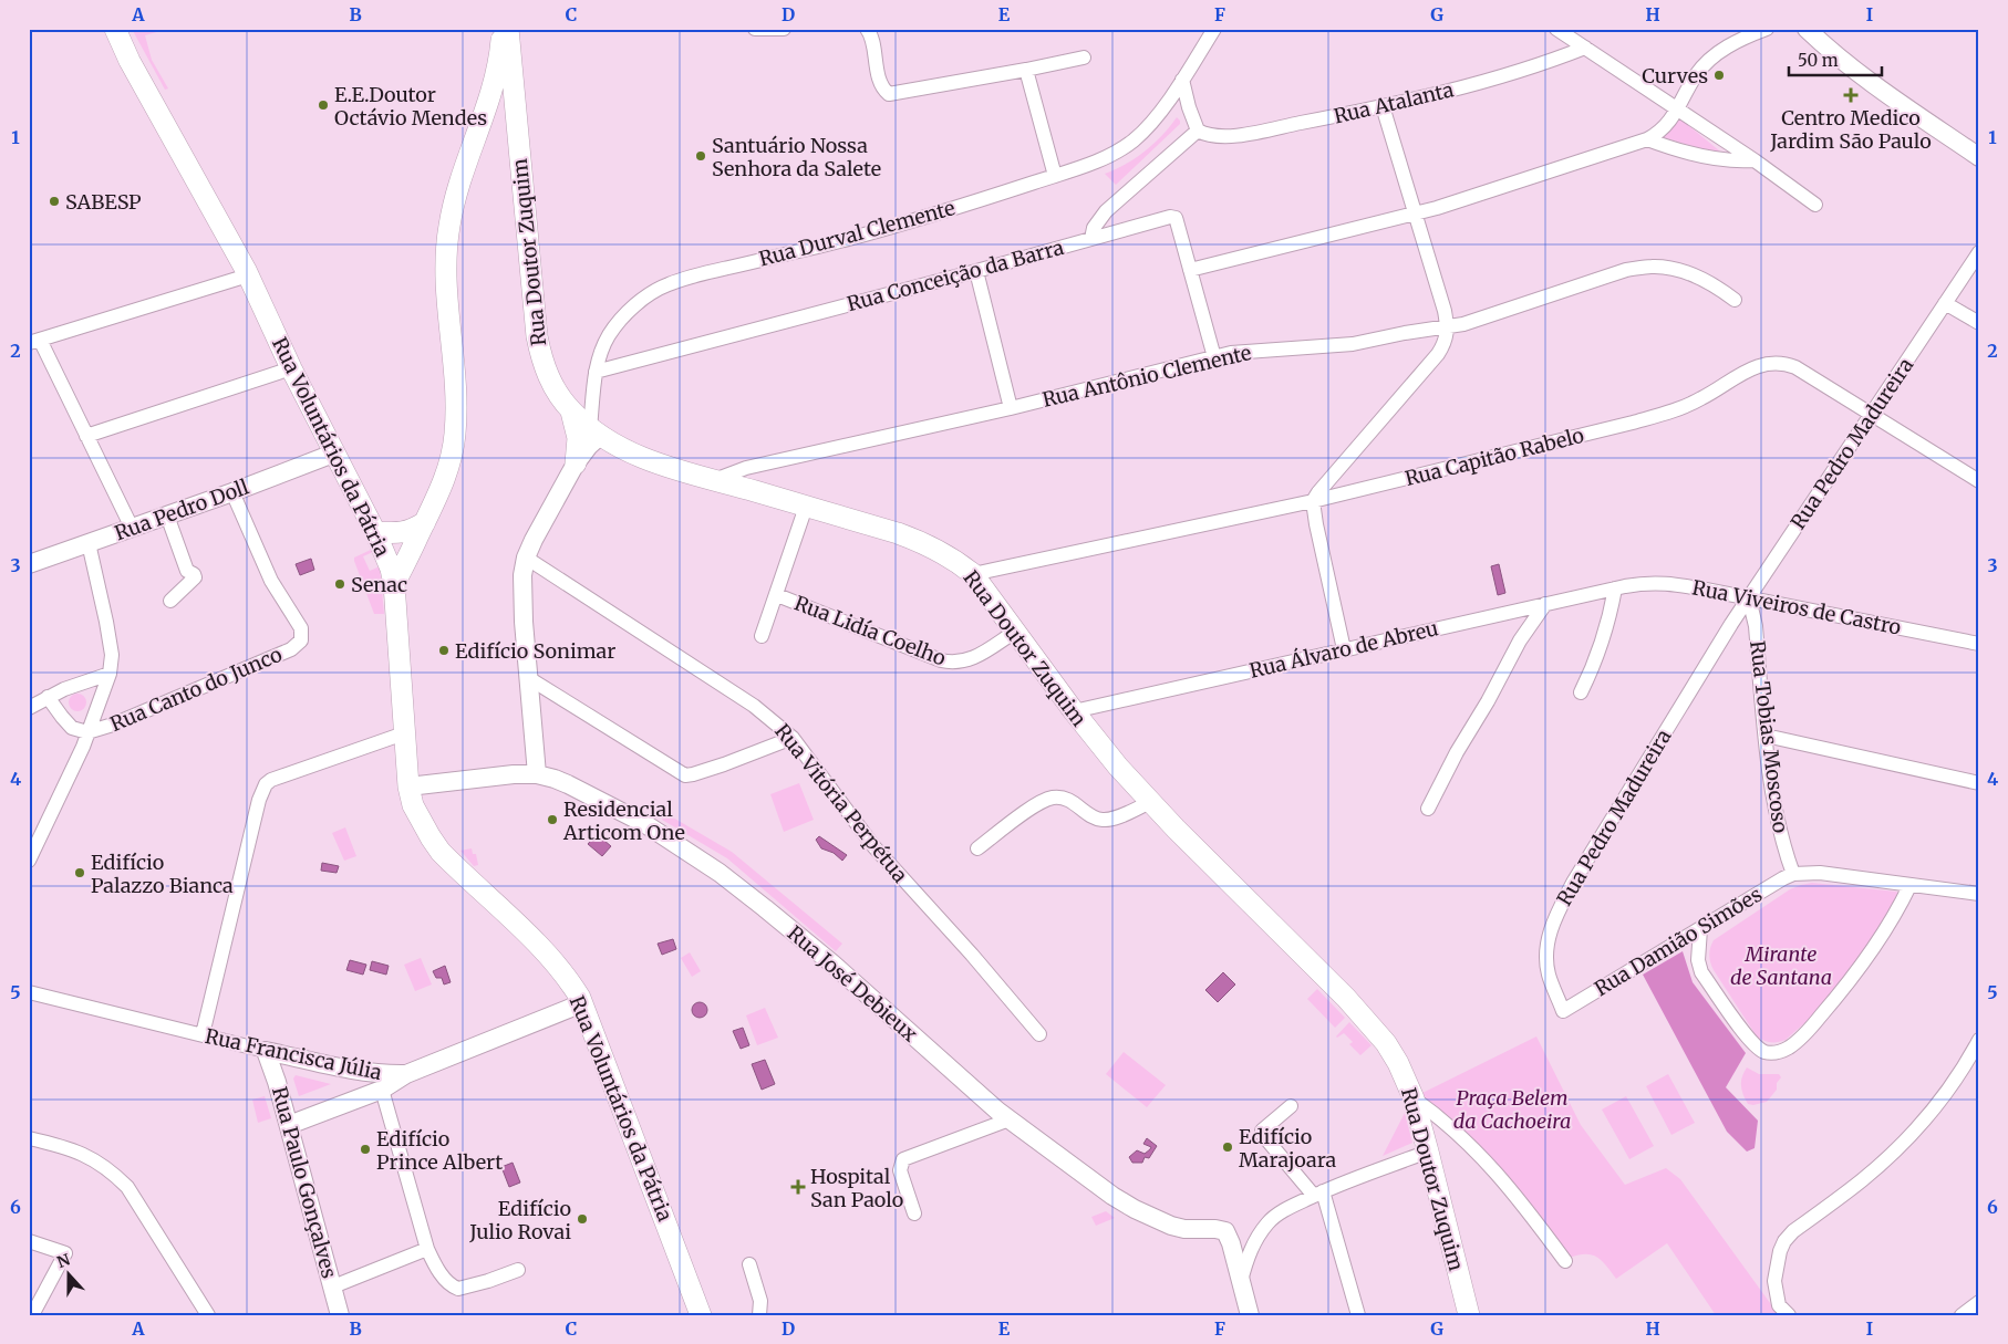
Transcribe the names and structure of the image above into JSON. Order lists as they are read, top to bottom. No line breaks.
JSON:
{"streets":{"main road":["Rua Doutor Zuquim","Rua Voluntários da Pátria"],"street":["Rua Atalanta","Rua Durval Clemente","Rua Conceição da Barra","Rua Antônio Clemente","Rua Pedro Madureira","Rua Capitão Rabelo","Rua Pedro Doll","Rua Viveiros de Castro","Rua Lidía Coelho","Rua Álvaro de Abreu","Rua Canto do Junco","Rua Tobias Moscoso","Rua Vitória Perpétua","Rua Damião Simões","Rua José Debieux","Rua Francisca Júlia","Rua Paulo Gonçalves"]},"crossings":[["Rua Durval Clemente","Rua Doutor Zuquim"],["Rua Durval Clemente","Rua Conceição da Barra"],["Rua Doutor Zuquim","Rua Antônio Clemente"],["Rua Doutor Zuquim","Rua Capitão Rabelo"],["Rua Doutor Zuquim","Rua Lidía Coelho"],["Rua Doutor Zuquim","Rua Álvaro de Abreu"],["Rua Conceição da Barra","Rua Antônio Clemente"],["Rua Pedro Madureira","Rua Capitão Rabelo"],["Rua Pedro Madureira","Rua Viveiros de Castro"],["Rua Pedro Madureira","Rua Tobias Moscoso"],["Rua Pedro Madureira","Rua Damião Simões"],["Rua Voluntários da Pátria","Rua Pedro Doll"],["Rua Voluntários da Pátria","Rua José Debieux"],["Rua Voluntários da Pátria","Rua Francisca Júlia"],["Rua Pedro Doll","Rua Canto do Junco"],["Rua Viveiros de Castro","Rua Álvaro de Abreu"],["Rua Viveiros de Castro","Rua Tobias Moscoso"],["Rua Tobias Moscoso","Rua Damião Simões"],["Rua Francisca Júlia","Rua Paulo Gonçalves"]],"parks":["Mirante de Santana","Praça Belem da Cachoeira"],"places":{"other":["Curves","E.E.Doutor Octávio Mendes","Santuário Nossa Senhora da Salete","SABESP","Senac","Edifício Sonimar","Residencial Articom One","Edifício Palazzo Bianca","Edifício Marajoara","Edifício Prince Albert","Edifício Julio Rovai"],"health":["Centro Medico Jardim São Paulo","Hospital San Paolo"]},"scale_bar":"50 m","north":"top","grid":{"columns":["A","B","C","D","E","F","G","H","I"],"rows":["1","2","3","4","5","6"]}}
